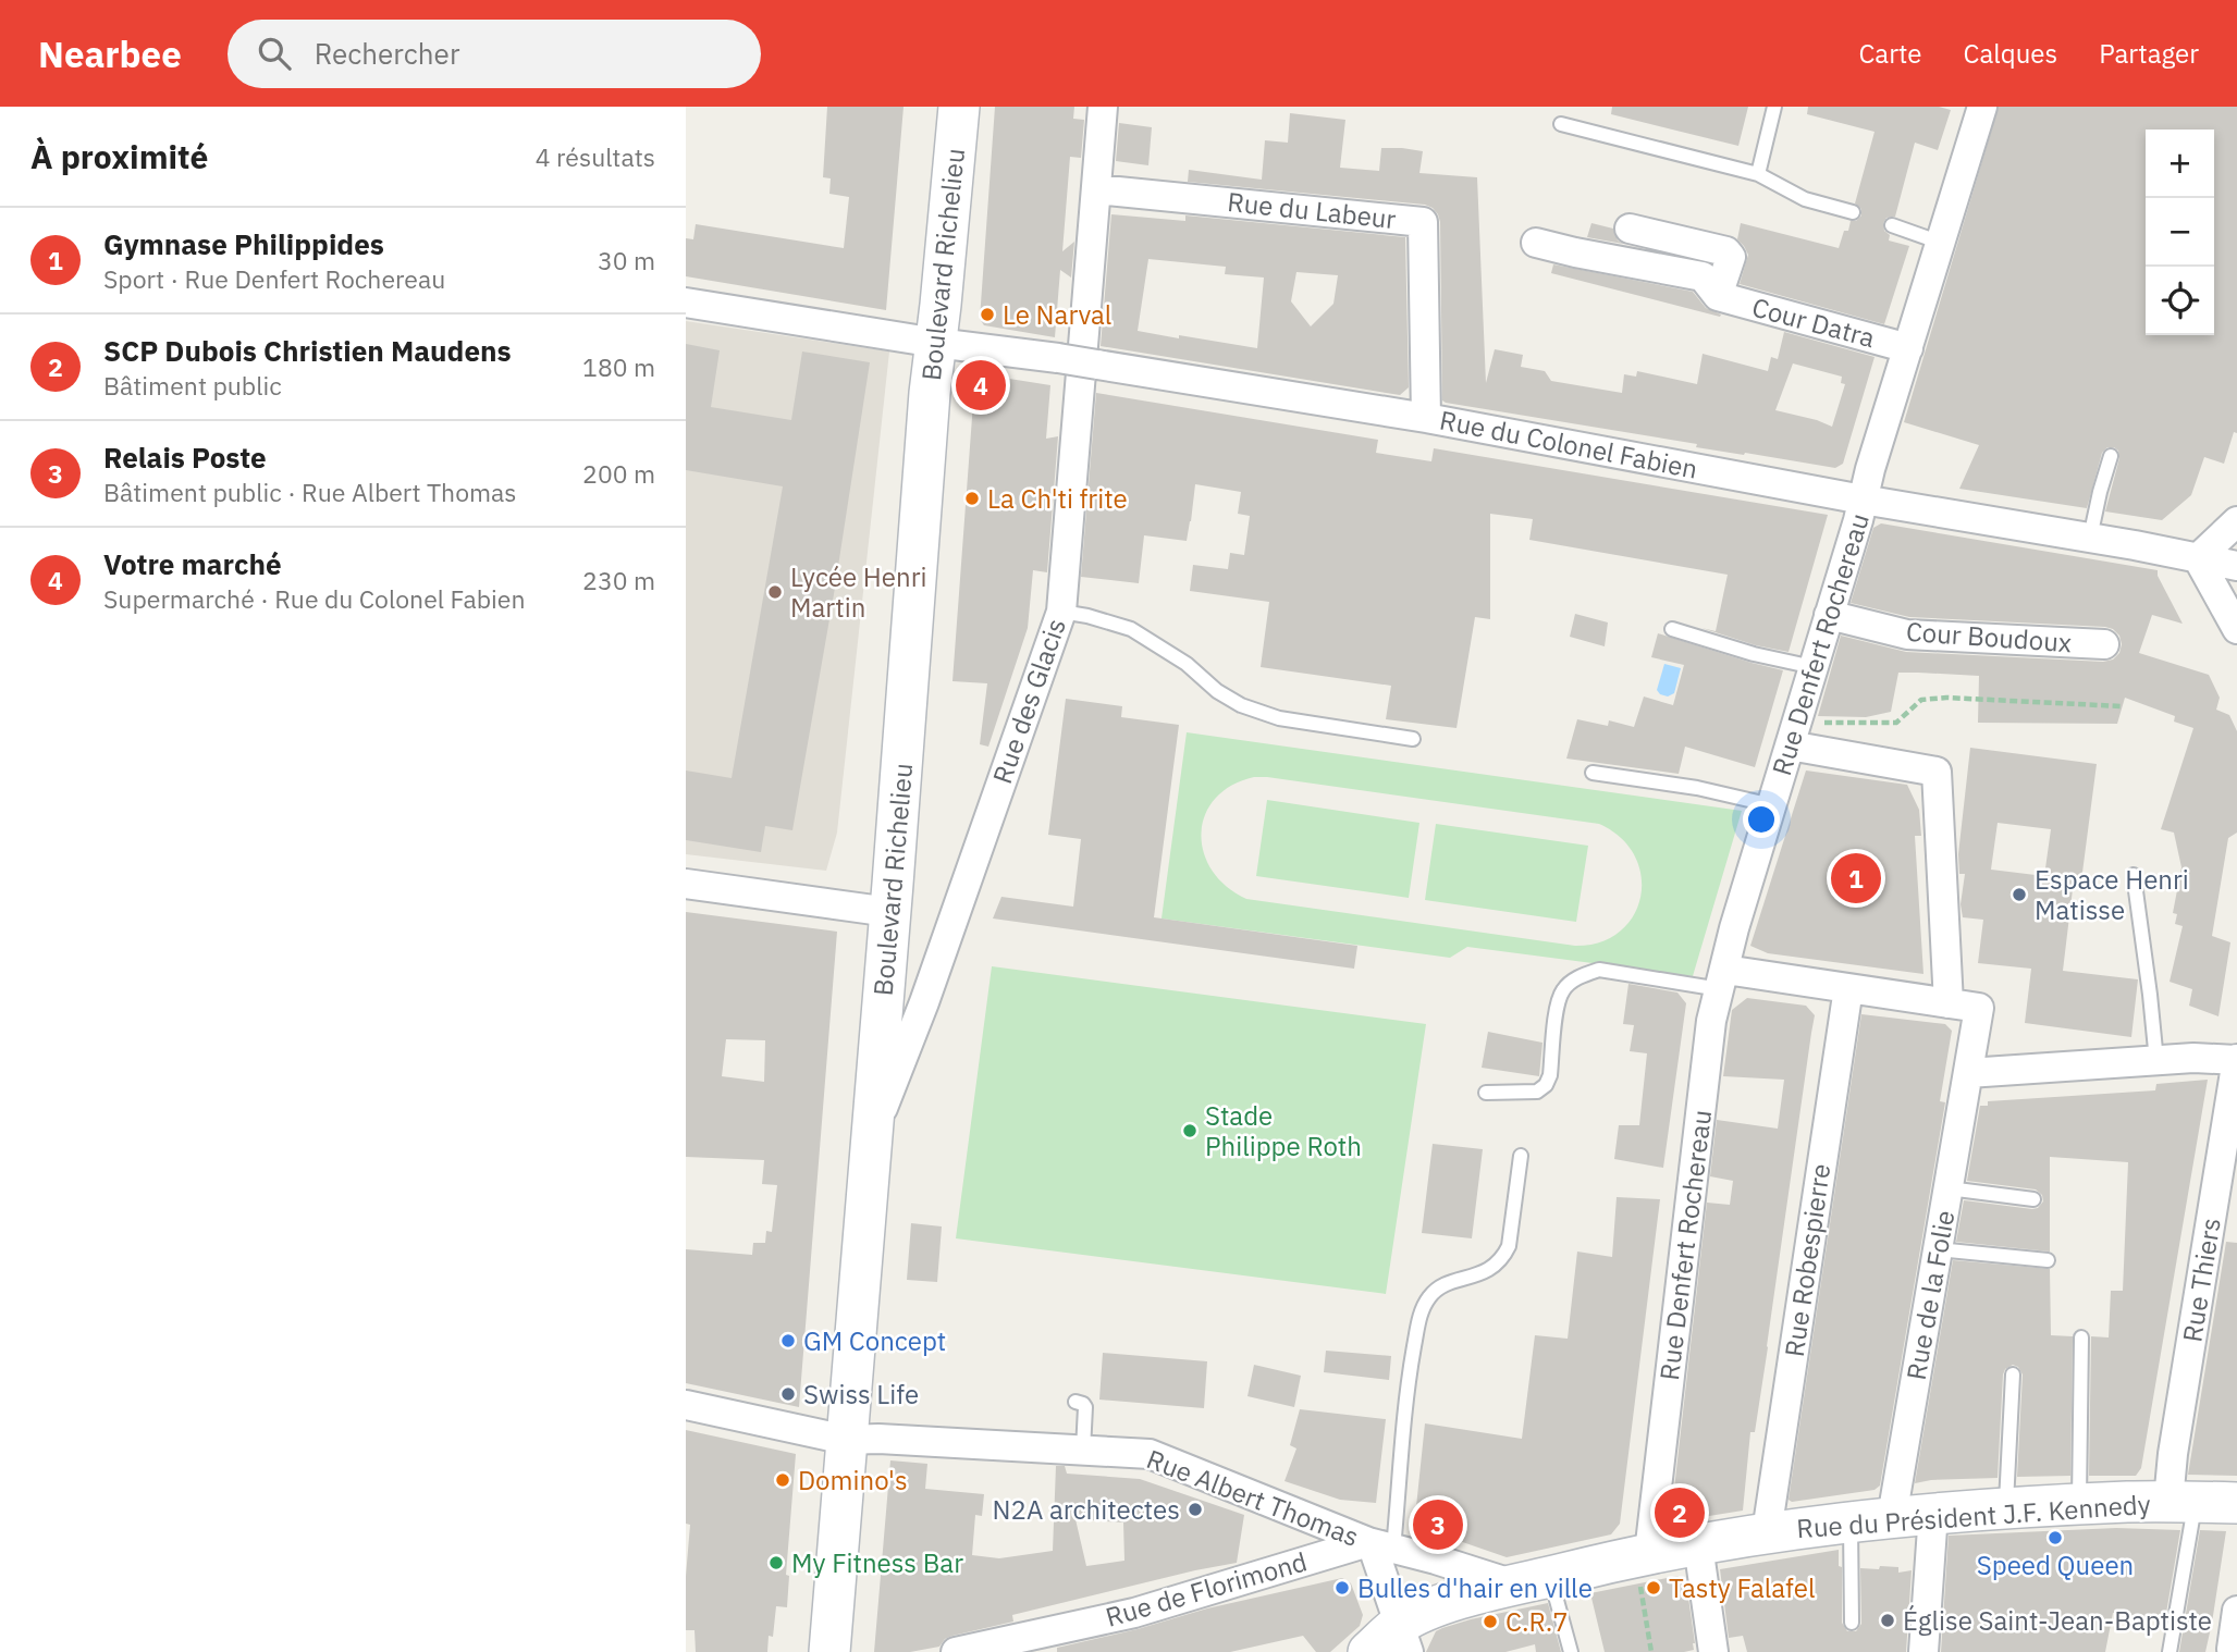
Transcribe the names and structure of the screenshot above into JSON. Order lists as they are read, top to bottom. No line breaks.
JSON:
{"streets":{"main road":["Boulevard Richelieu","Rue du Président J.F. Kennedy"],"street":["Rue du Labeur","Cour Datra","Rue du Colonel Fabien","Cour Boudoux","Rue Denfert Rochereau","Rue des Glacis","Rue Robespierre","Rue Thiers","Rue de la Folie","Rue Albert Thomas","Rue de Florimond"]},"crossings":[["Rue du Labeur","Rue du Colonel Fabien"],["Rue du Labeur","Rue des Glacis"],["Boulevard Richelieu","Rue du Colonel Fabien"],["Boulevard Richelieu","Rue des Glacis"],["Boulevard Richelieu","Rue Albert Thomas"],["Cour Datra","Rue Denfert Rochereau"],["Rue du Colonel Fabien","Rue Denfert Rochereau"],["Cour Boudoux","Rue Denfert Rochereau"],["Rue Denfert Rochereau","Rue du Président J.F. Kennedy"],["Rue Robespierre","Rue du Président J.F. Kennedy"],["Rue Thiers","Rue du Président J.F. Kennedy"],["Rue de la Folie","Rue du Président J.F. Kennedy"],["Rue Albert Thomas","Rue du Président J.F. Kennedy"],["Rue Albert Thomas","Rue de Florimond"]],"places":["Le Narval","La Ch'ti frite","Lycée Henri Martin","Espace Henri Matisse","Stade Philippe Roth","GM Concept","Swiss Life","Domino's","N2A architectes","Speed Queen","My Fitness Bar","Bulles d'hair en ville","Tasty Falafel","Église Saint-Jean-Baptiste","C.R.7"],"page":{"header":"Nearbee","search":"Rechercher","nav":["Carte","Calques","Partager"],"heading":["À proximité","4 résultats"],"map_buttons":["+","−"],"list":[{"mark":"1","name":"Gymnase Philippides","note":"Sport · Rue Denfert Rochereau","value":"30 m"},{"mark":"2","name":"SCP Dubois Christien Maudens","note":"Bâtiment public","value":"180 m"},{"mark":"3","name":"Relais Poste","note":"Bâtiment public · Rue Albert Thomas","value":"200 m"},{"mark":"4","name":"Votre marché","note":"Supermarché · Rue du Colonel Fabien","value":"230 m"}],"pins":["4","1","2","3"]}}
